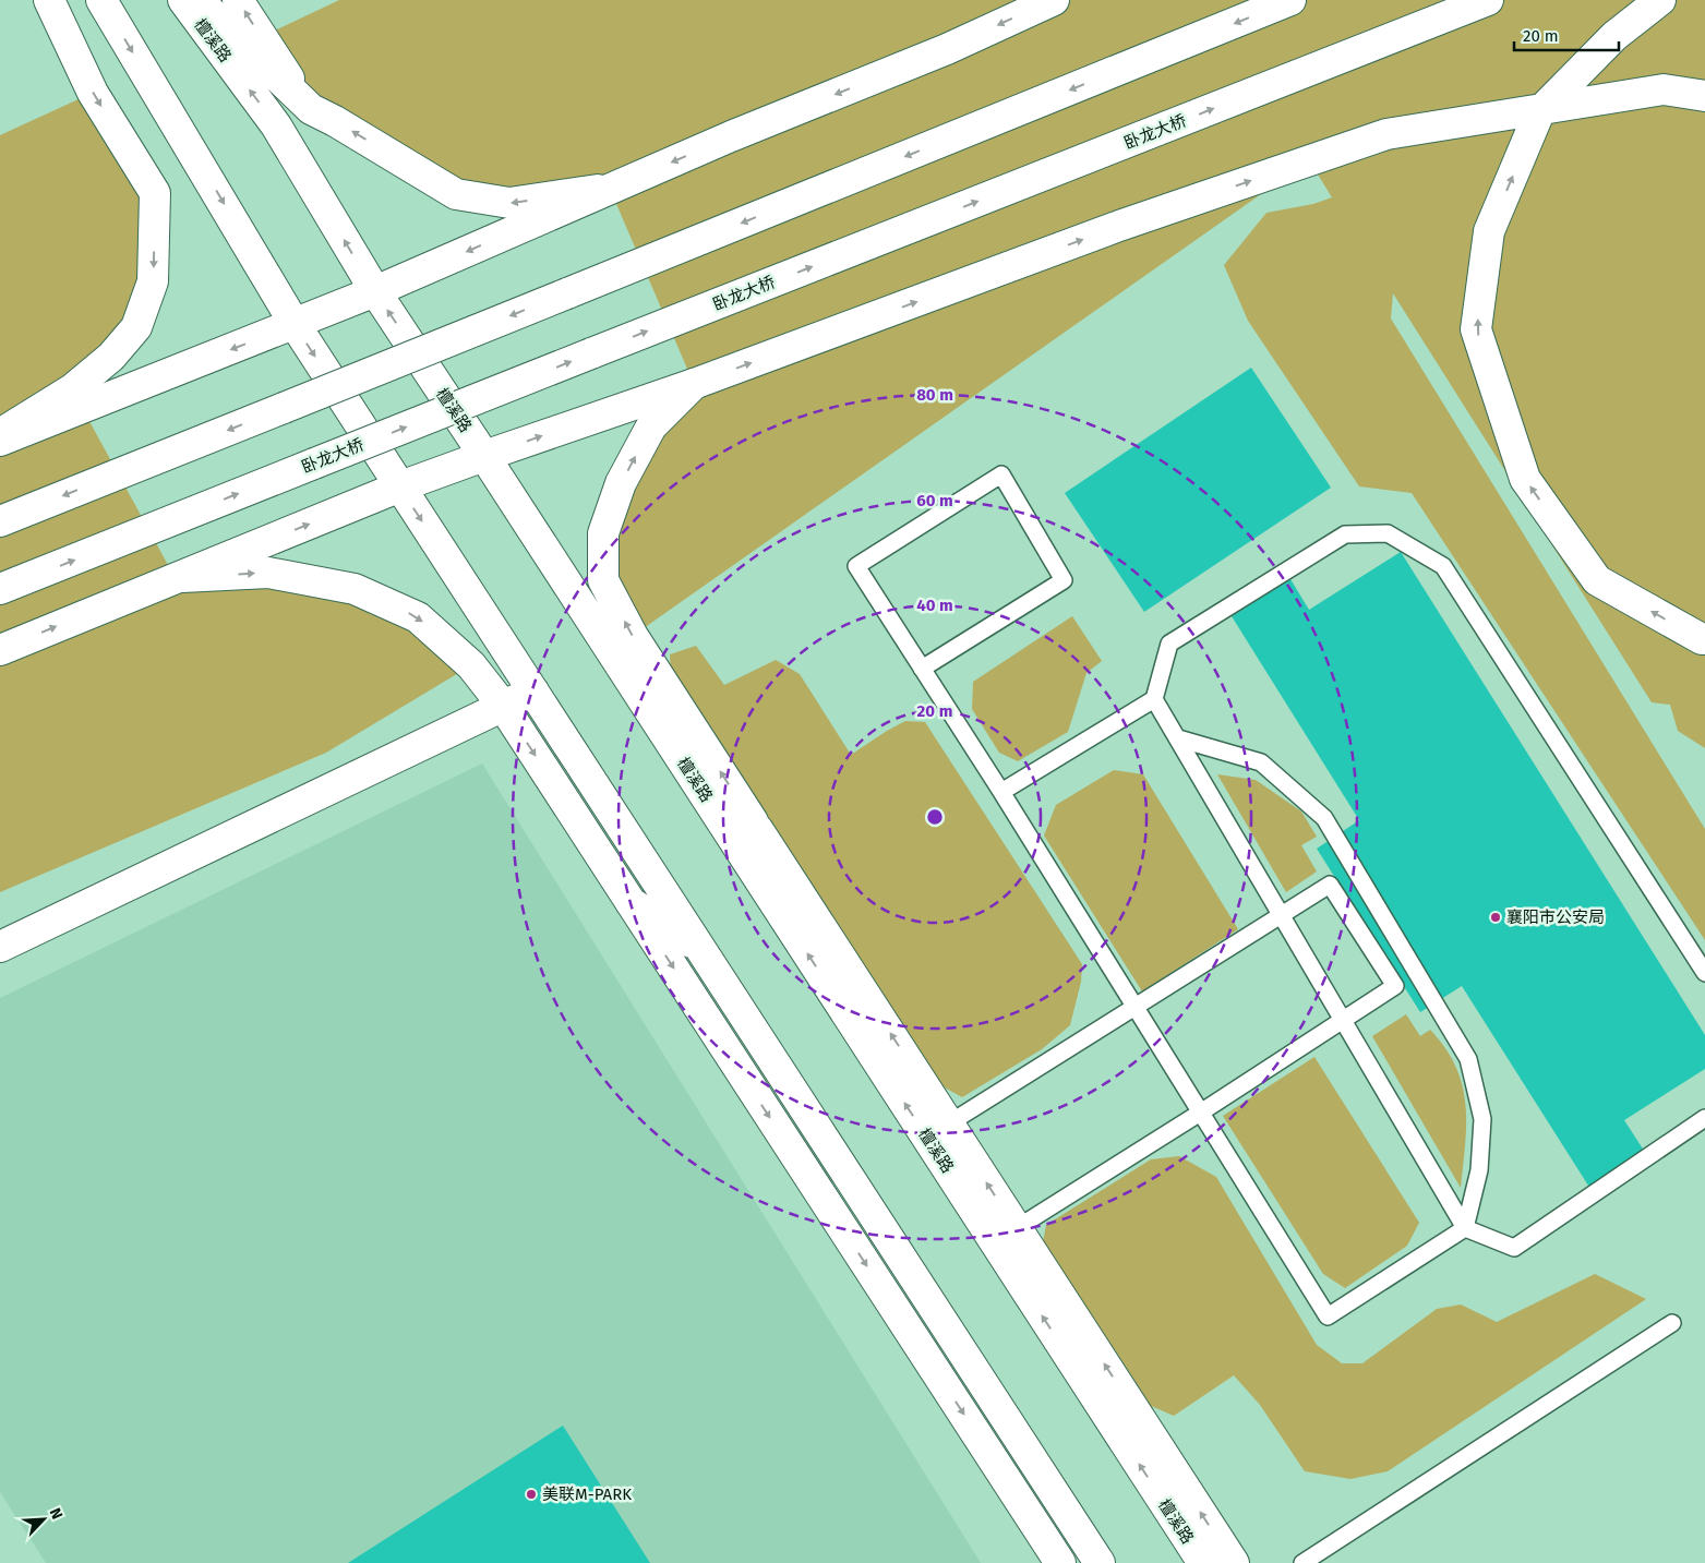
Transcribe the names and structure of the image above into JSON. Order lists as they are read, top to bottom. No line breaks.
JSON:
{"streets":{"main road":["檀溪路","卧龙大桥"]},"places":["襄阳市公安局","美联M-PARK"],"scale_bar":"20 m","north":"top right","rings":["80 m","60 m","40 m","20 m"]}
